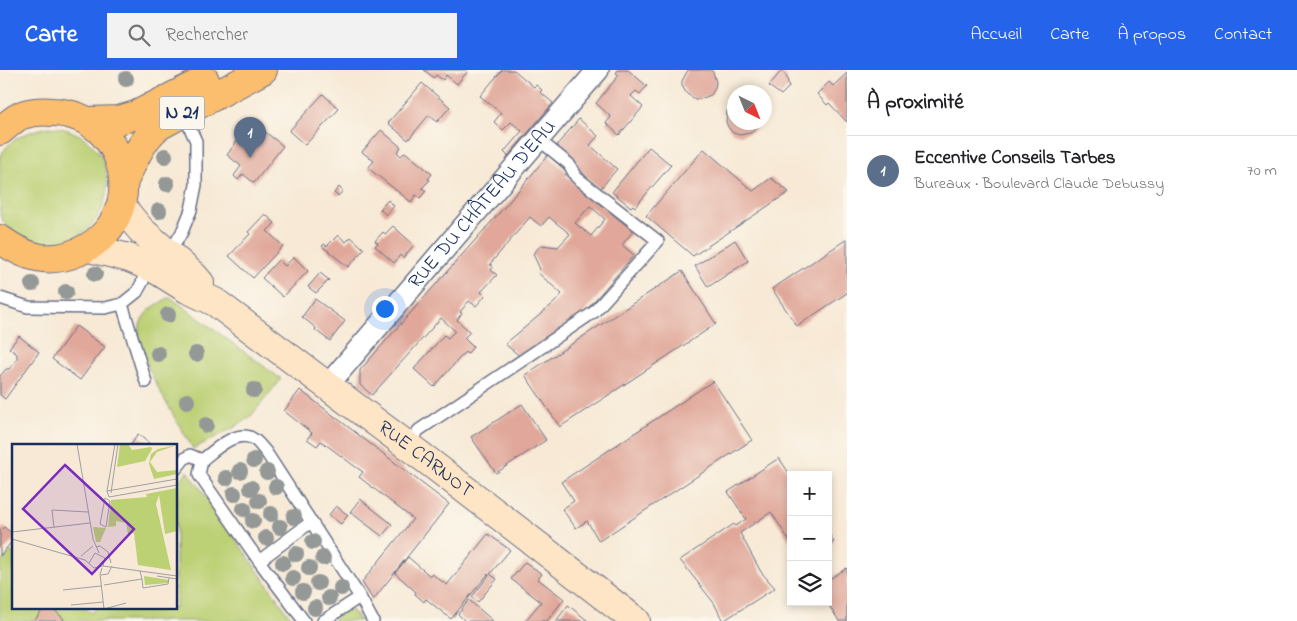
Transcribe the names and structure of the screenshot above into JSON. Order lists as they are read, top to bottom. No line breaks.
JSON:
{"streets":{"main road":["N 21","RUE CARNOT"],"street":["RUE DU CHÂTEAU D'EAU"]},"crossings":[["N 21","RUE CARNOT"],["RUE DU CHÂTEAU D'EAU","RUE CARNOT"]],"north":"bottom right","page":{"header":"Carte","search":"Rechercher","nav":["Accueil","Carte","À propos","Contact"],"heading":"À proximité","pins":"1","list":[{"mark":"1","name":"Eccentive Conseils Tarbes","note":"Bureaux · Boulevard Claude Debussy","value":"70 m"}],"map_buttons":["+","−"]}}
